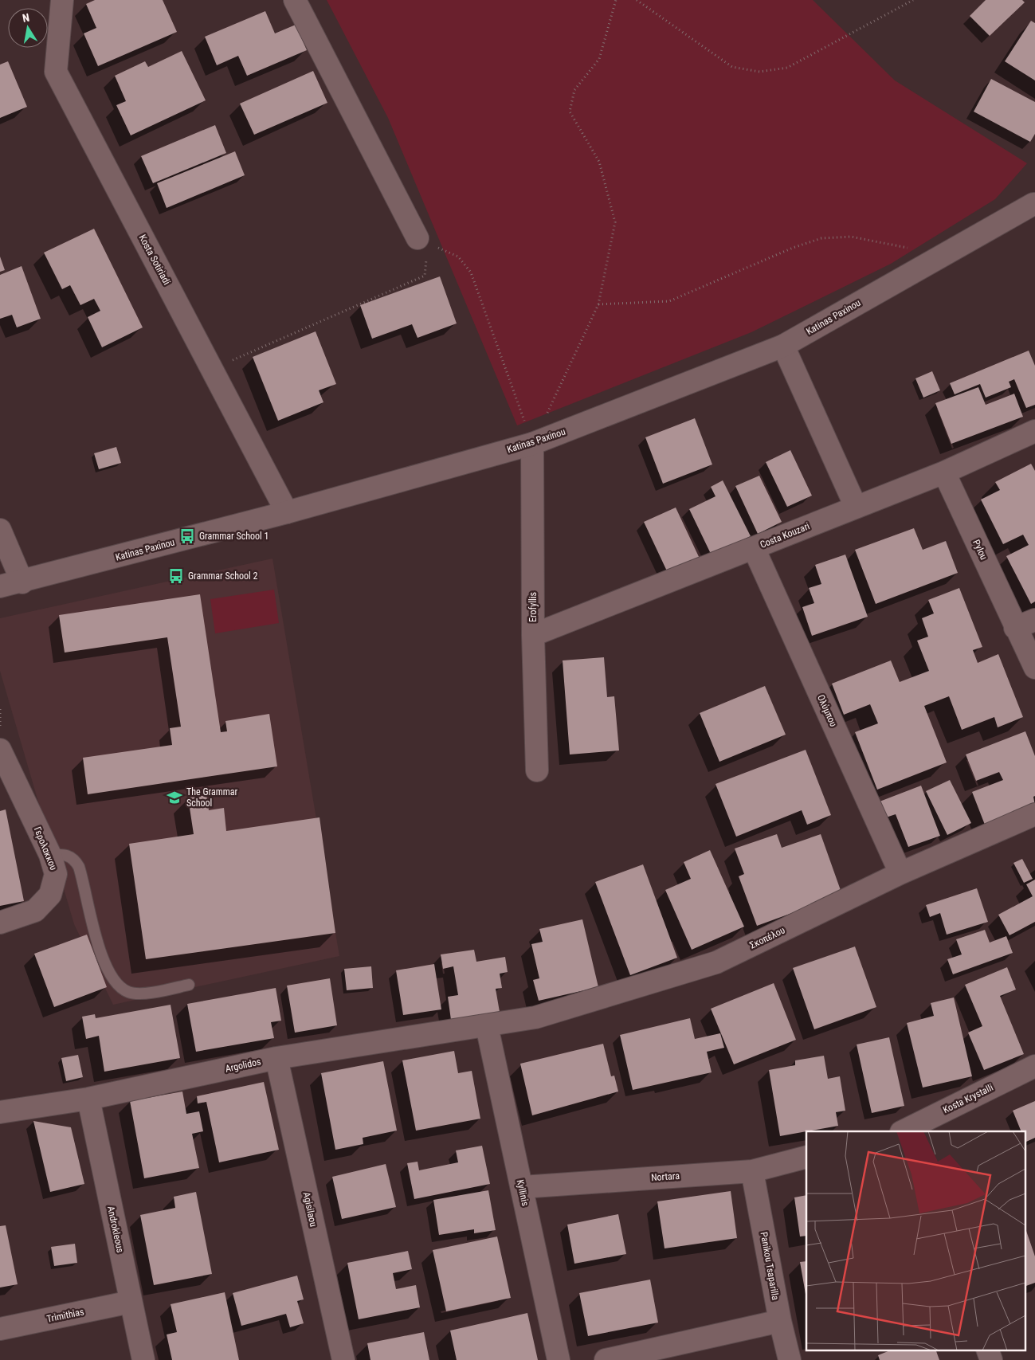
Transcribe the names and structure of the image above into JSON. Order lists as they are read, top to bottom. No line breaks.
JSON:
{"streets":{"street":["Kosta Sotiriadi","Katinas Paxinou","Costa Kouzari","Pylou","Erofyllis","Ολύμπου","Γερολακκου","Σκοπέλου","Argolidos","Kosta Krystalli","Nortara","Kyllinis","Agisilaou","Androkleous","Panikou Tsaparilla","Trimithias"]},"crossings":[["Kosta Sotiriadi","Katinas Paxinou"],["Katinas Paxinou","Erofyllis"],["Costa Kouzari","Pylou"],["Costa Kouzari","Erofyllis"],["Costa Kouzari","Ολύμπου"],["Ολύμπου","Σκοπέλου"],["Σκοπέλου","Argolidos"],["Σκοπέλου","Kyllinis"],["Argolidos","Kyllinis"],["Argolidos","Agisilaou"],["Argolidos","Androkleous"],["Nortara","Kyllinis"],["Nortara","Panikou Tsaparilla"],["Androkleous","Trimithias"]],"places":{"bus stop":["Grammar School 1","Grammar School 2"],"school or university":["The Grammar School"]},"north":"top"}
